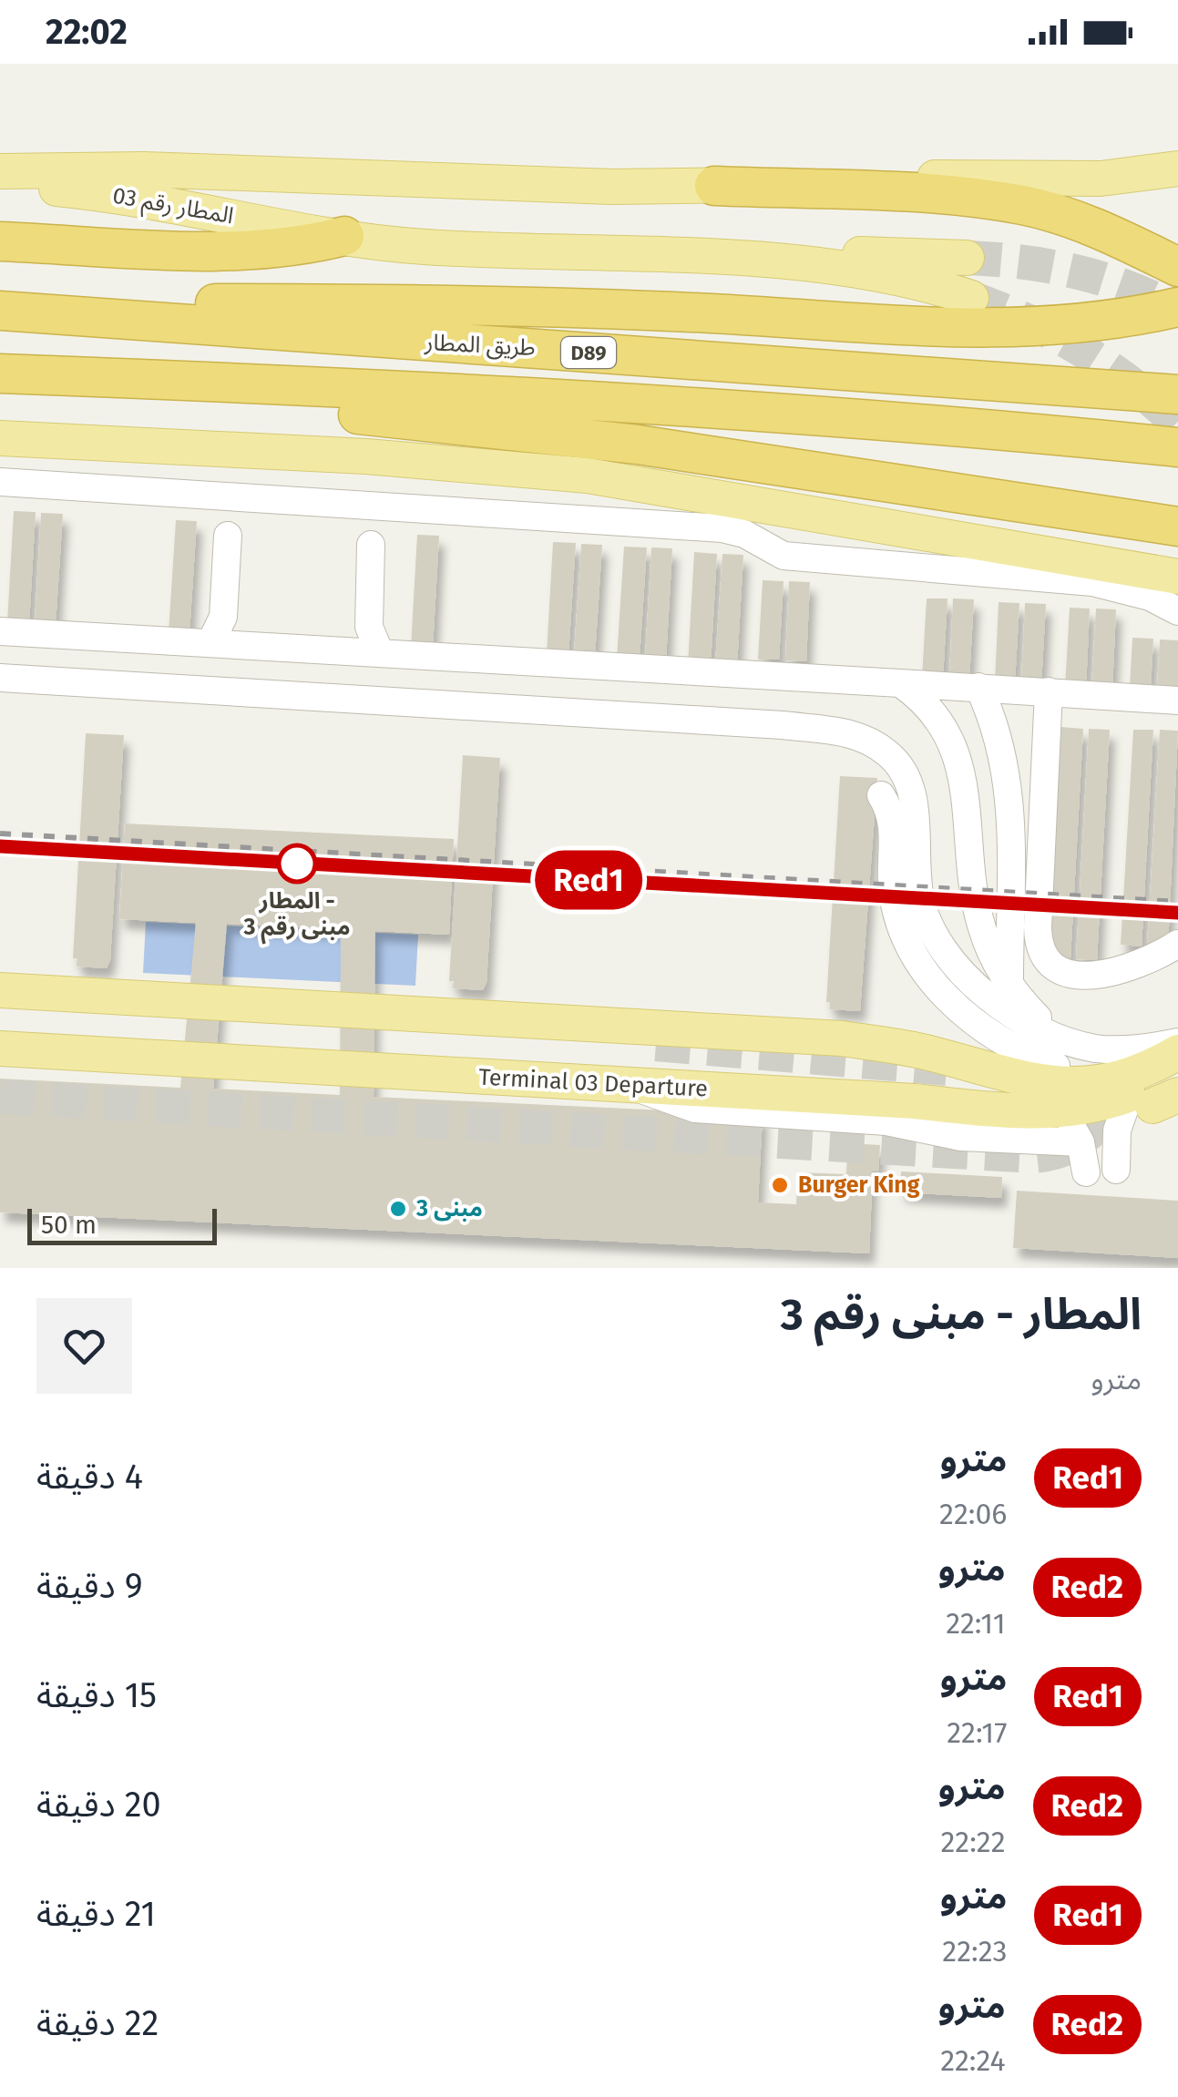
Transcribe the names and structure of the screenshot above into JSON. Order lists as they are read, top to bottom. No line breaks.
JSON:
{"streets":{"highway":["طريق المطار","D89"],"main road":["المطار رقم 03","Terminal 03 Departure"]},"places":["المطار - مبنى رقم 3","Burger King","مبنى 3"],"lines":["metro line Red1"],"scale_bar":"50 m","page":{"status":"22:02","on_map":"Red1","scale":"50 m","heading":["المطار - مبنى رقم 3","مترو"],"list":[{"mark":"Red1","name":"مترو","note":"22:06","value":"4 دقيقة"},{"mark":"Red2","name":"مترو","note":"22:11","value":"9 دقيقة"},{"mark":"Red1","name":"مترو","note":"22:17","value":"15 دقيقة"},{"mark":"Red2","name":"مترو","note":"22:22","value":"20 دقيقة"},{"mark":"Red1","name":"مترو","note":"22:23","value":"21 دقيقة"},{"mark":"Red2","name":"مترو","note":"22:24","value":"22 دقيقة"}]}}
